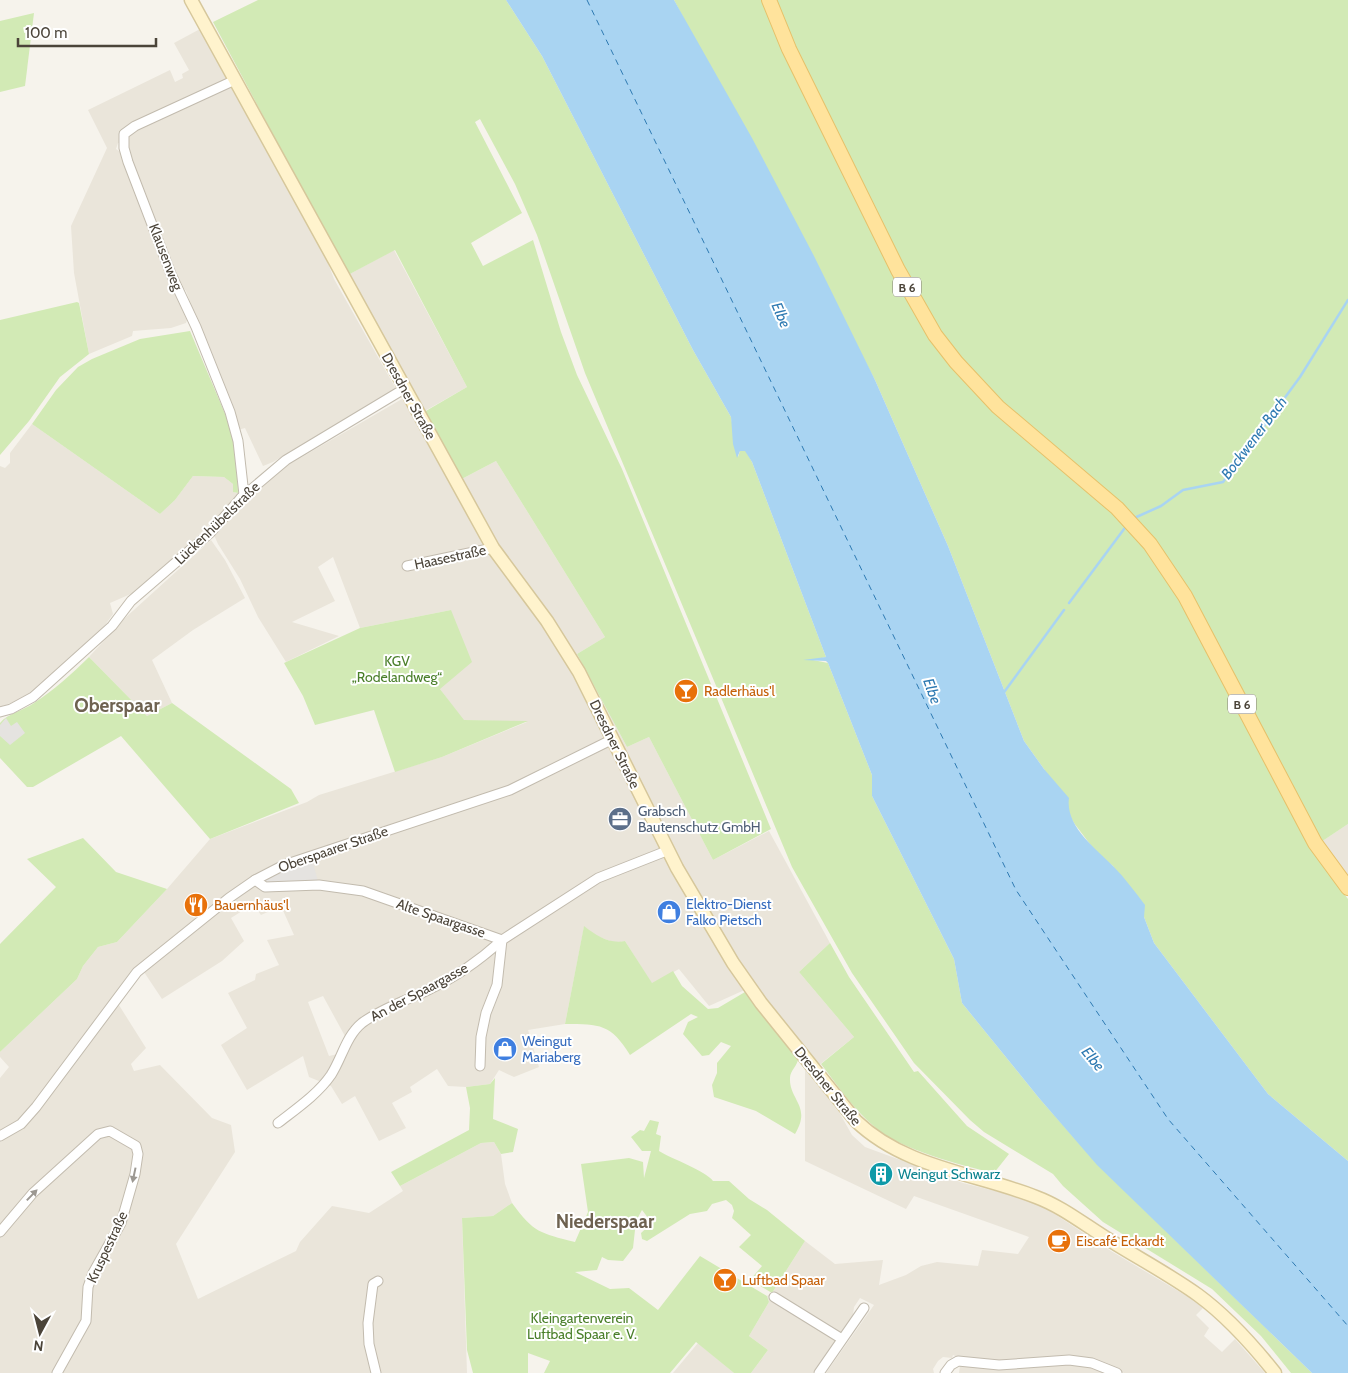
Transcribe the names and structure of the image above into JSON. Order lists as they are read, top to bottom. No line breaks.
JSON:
{"streets":{"main road":["B 6","Dresdner Straße"],"street":["Klausenweg","Lückenhübelstraße","Haasestraße","Oberspaarer Straße","Alte Spaargasse","An der Spaargasse","Kruspestraße"]},"crossings":[["Klausenweg","Dresdner Straße"],["Klausenweg","Lückenhübelstraße"],["Dresdner Straße","Lückenhübelstraße"],["Dresdner Straße","Haasestraße"],["Dresdner Straße","Oberspaarer Straße"],["Dresdner Straße","Alte Spaargasse"],["Oberspaarer Straße","Alte Spaargasse"],["Alte Spaargasse","An der Spaargasse"]],"districts":["Oberspaar","Niederspaar"],"water":["Elbe","Bockwener Bach"],"parks":["KGV „Rodelandweg“","Kleingartenverein Luftbad Spaar e. V."],"places":{"bar":["Radlerhäus'l","Luftbad Spaar"],"office":["Grabsch Bautenschutz GmbH"],"restaurant":["Bauernhäus'l"],"shop":["Elektro-Dienst Falko Pietsch","Weingut Mariaberg"],"building":["Weingut Schwarz"],"cafe":["Eiscafé Eckardt"]},"scale_bar":"100 m","north":"bottom"}
